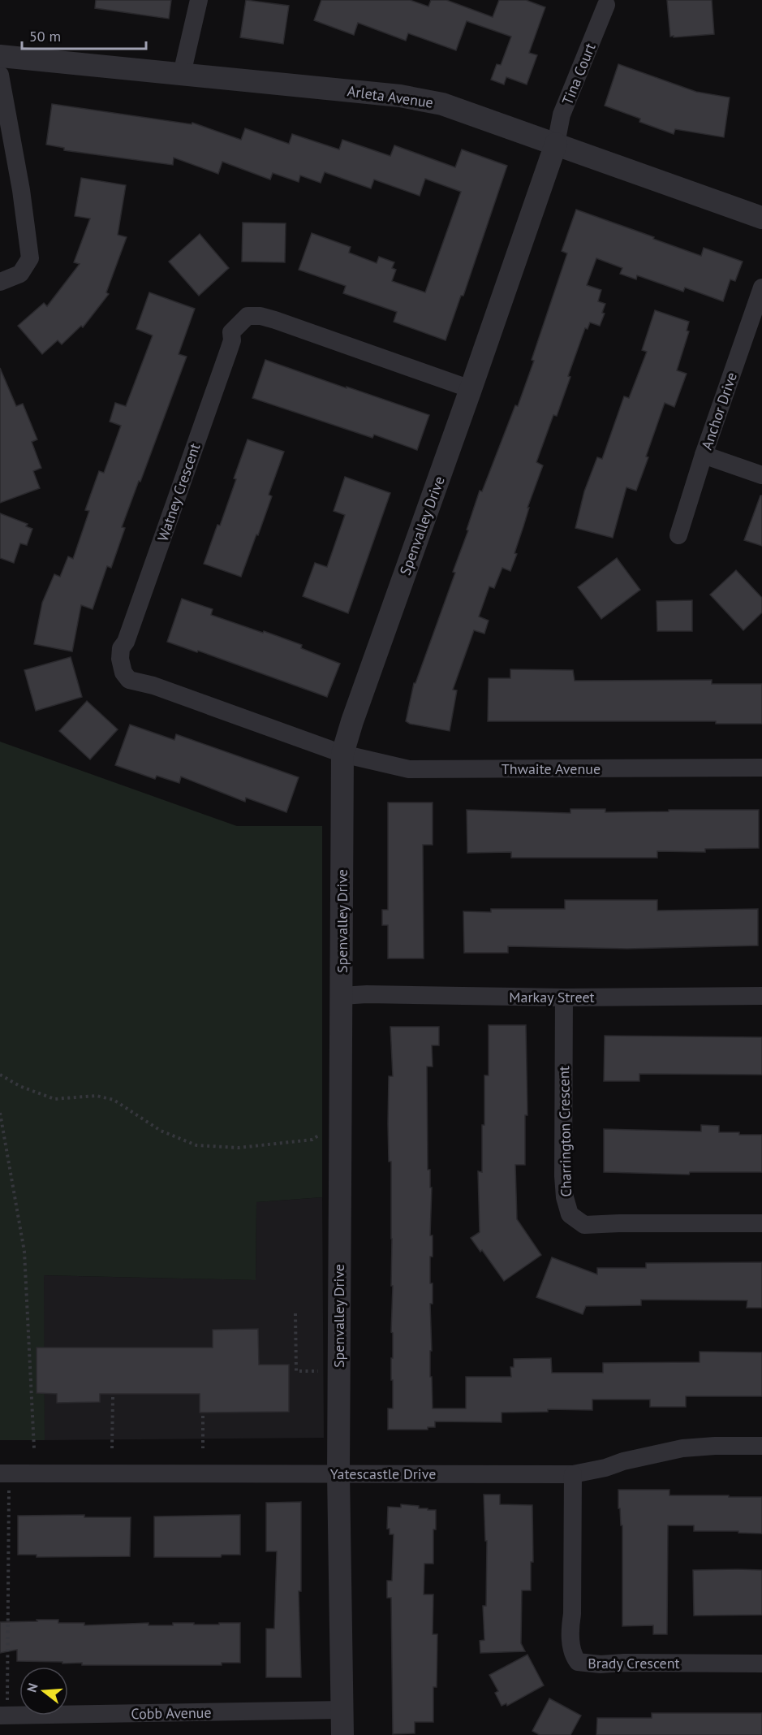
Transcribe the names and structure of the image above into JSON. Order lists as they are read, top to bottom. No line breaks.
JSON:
{"streets":{"street":["Tina Court","Arleta Avenue","Anchor Drive","Watney Crescent","Spenvalley Drive","Thwaite Avenue","Markay Street","Charrington Crescent","Yatescastle Drive","Brady Crescent","Cobb Avenue"]},"crossings":[["Tina Court","Arleta Avenue"],["Tina Court","Spenvalley Drive"],["Arleta Avenue","Spenvalley Drive"],["Watney Crescent","Spenvalley Drive"],["Watney Crescent","Thwaite Avenue"],["Spenvalley Drive","Thwaite Avenue"],["Spenvalley Drive","Markay Street"],["Spenvalley Drive","Yatescastle Drive"],["Spenvalley Drive","Cobb Avenue"],["Markay Street","Charrington Crescent"],["Yatescastle Drive","Brady Crescent"]],"scale_bar":"50 m","north":"left"}
